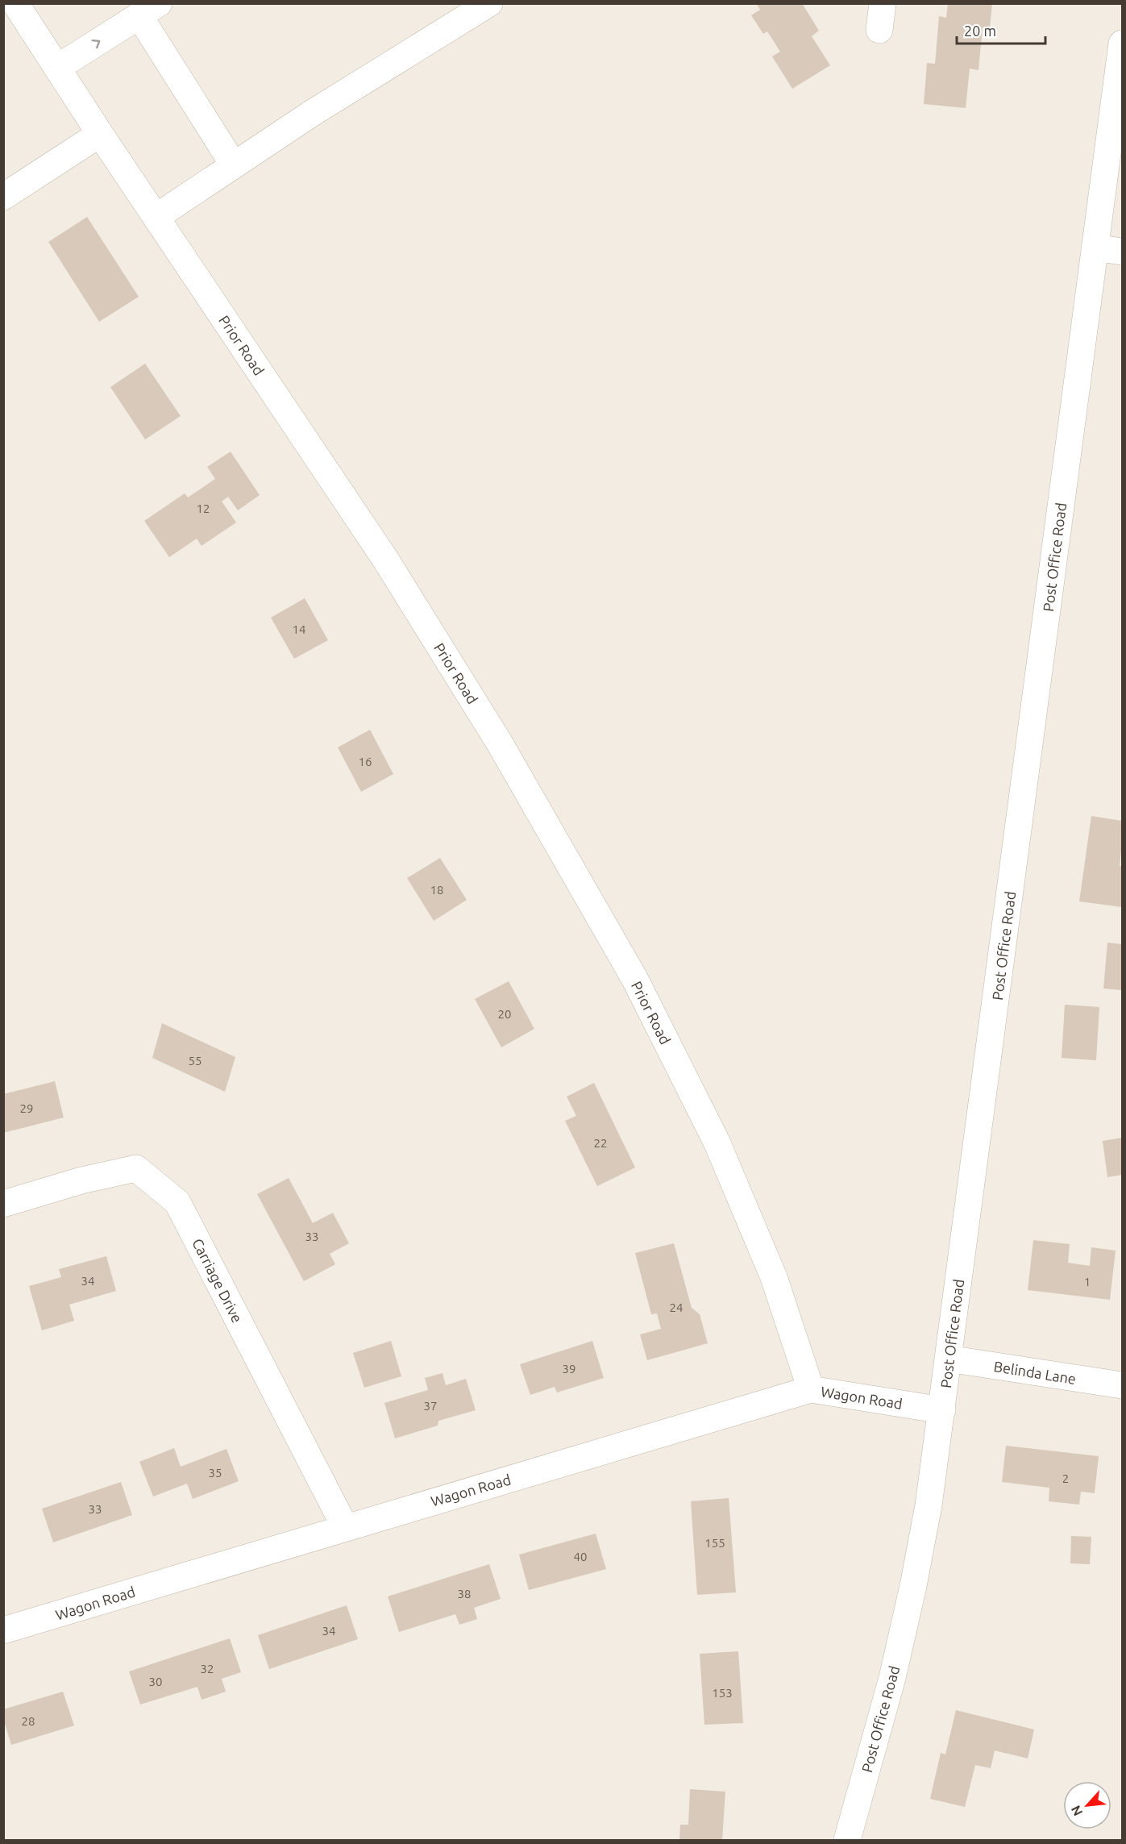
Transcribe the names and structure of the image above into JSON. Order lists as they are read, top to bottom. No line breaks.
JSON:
{"streets":{"street":["Prior Road","Post Office Road","Carriage Drive","Belinda Lane","Wagon Road"]},"crossings":[["Prior Road","Wagon Road"],["Post Office Road","Belinda Lane"],["Post Office Road","Wagon Road"],["Carriage Drive","Wagon Road"]],"house_numbers":["12","14","16","18","20","55","29","22","33","34","1","24","39","37","35","2","33","155","40","38","34","32","30","153","28"],"scale_bar":"20 m","north":"bottom left"}
